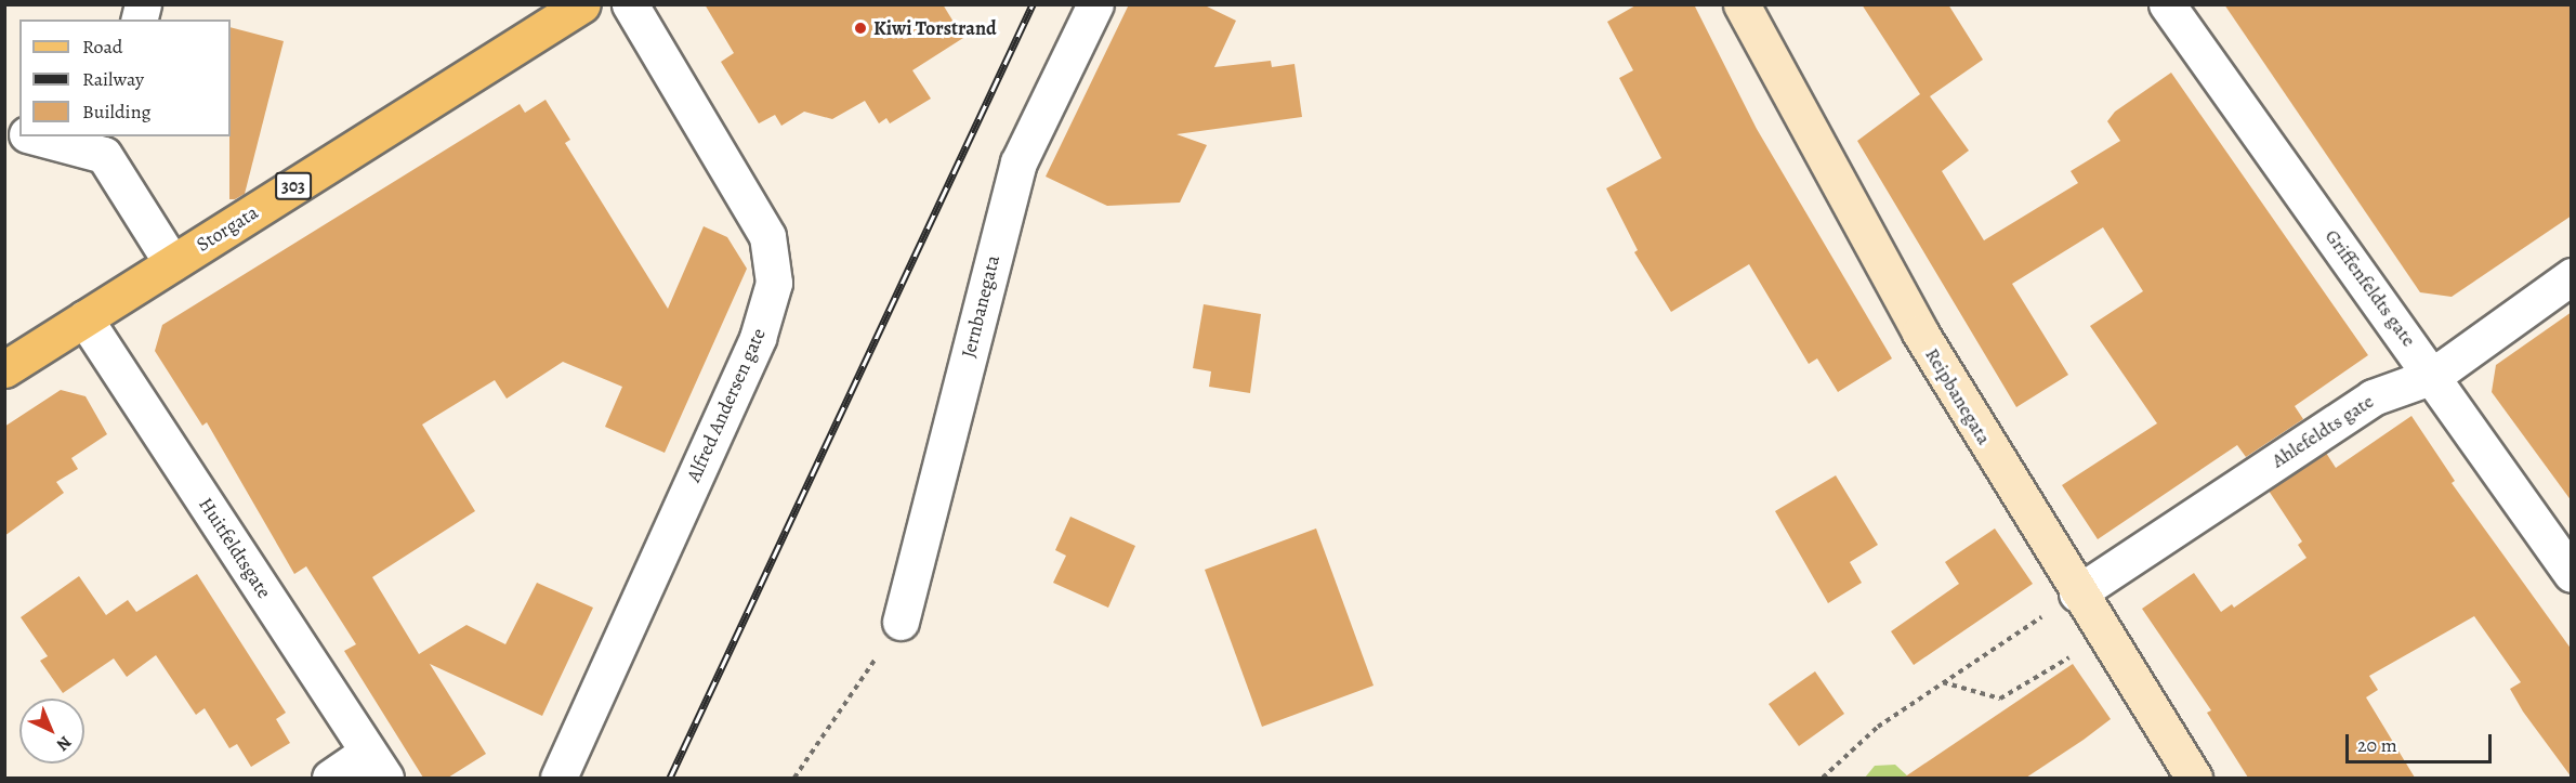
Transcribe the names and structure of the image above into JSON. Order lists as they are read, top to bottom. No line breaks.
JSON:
{"streets":{"main road":["303","Storgata","Reipbanegata"],"street":["Griffenfeldts gate","Jernbanegata","Alfred Andersen gate","Ahlefeldts gate","Huitfeldtsgate"]},"crossings":[["Storgata","Huitfeldtsgate"],["Griffenfeldts gate","Ahlefeldts gate"],["Reipbanegata","Ahlefeldts gate"]],"places":["Kiwi Torstrand"],"legend":["Road","Railway","Building"],"scale_bar":"20 m","north":"bottom right"}
